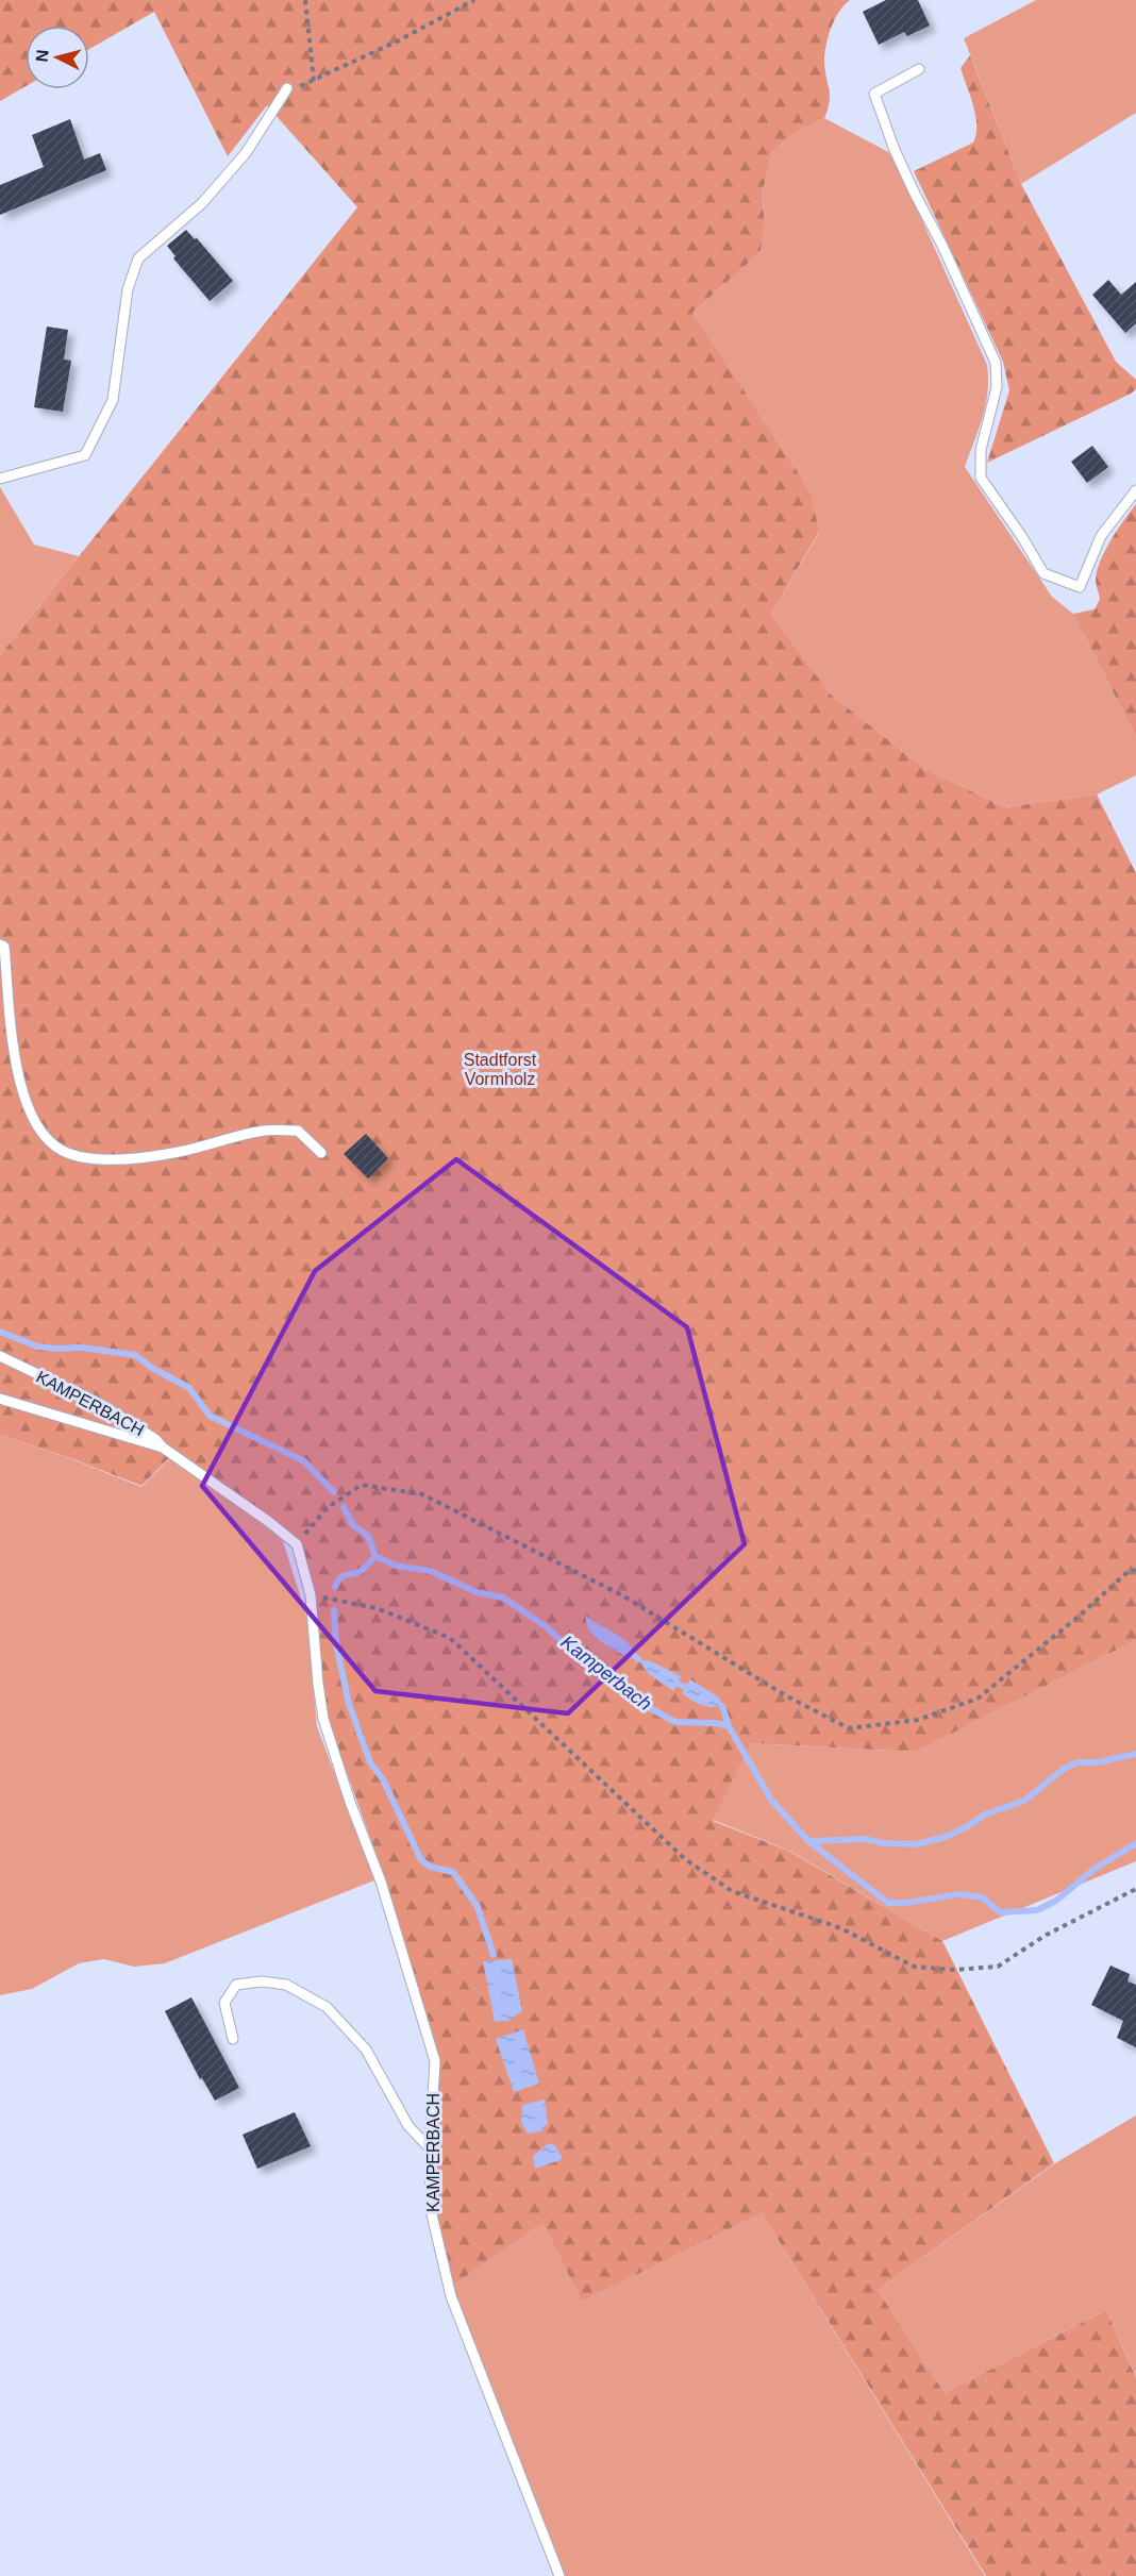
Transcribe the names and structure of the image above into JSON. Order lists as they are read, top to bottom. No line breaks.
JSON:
{"streets":{"lane":["KAMPERBACH"]},"water":["Kamperbach"],"parks":["Stadtforst Vormholz"],"north":"left"}
